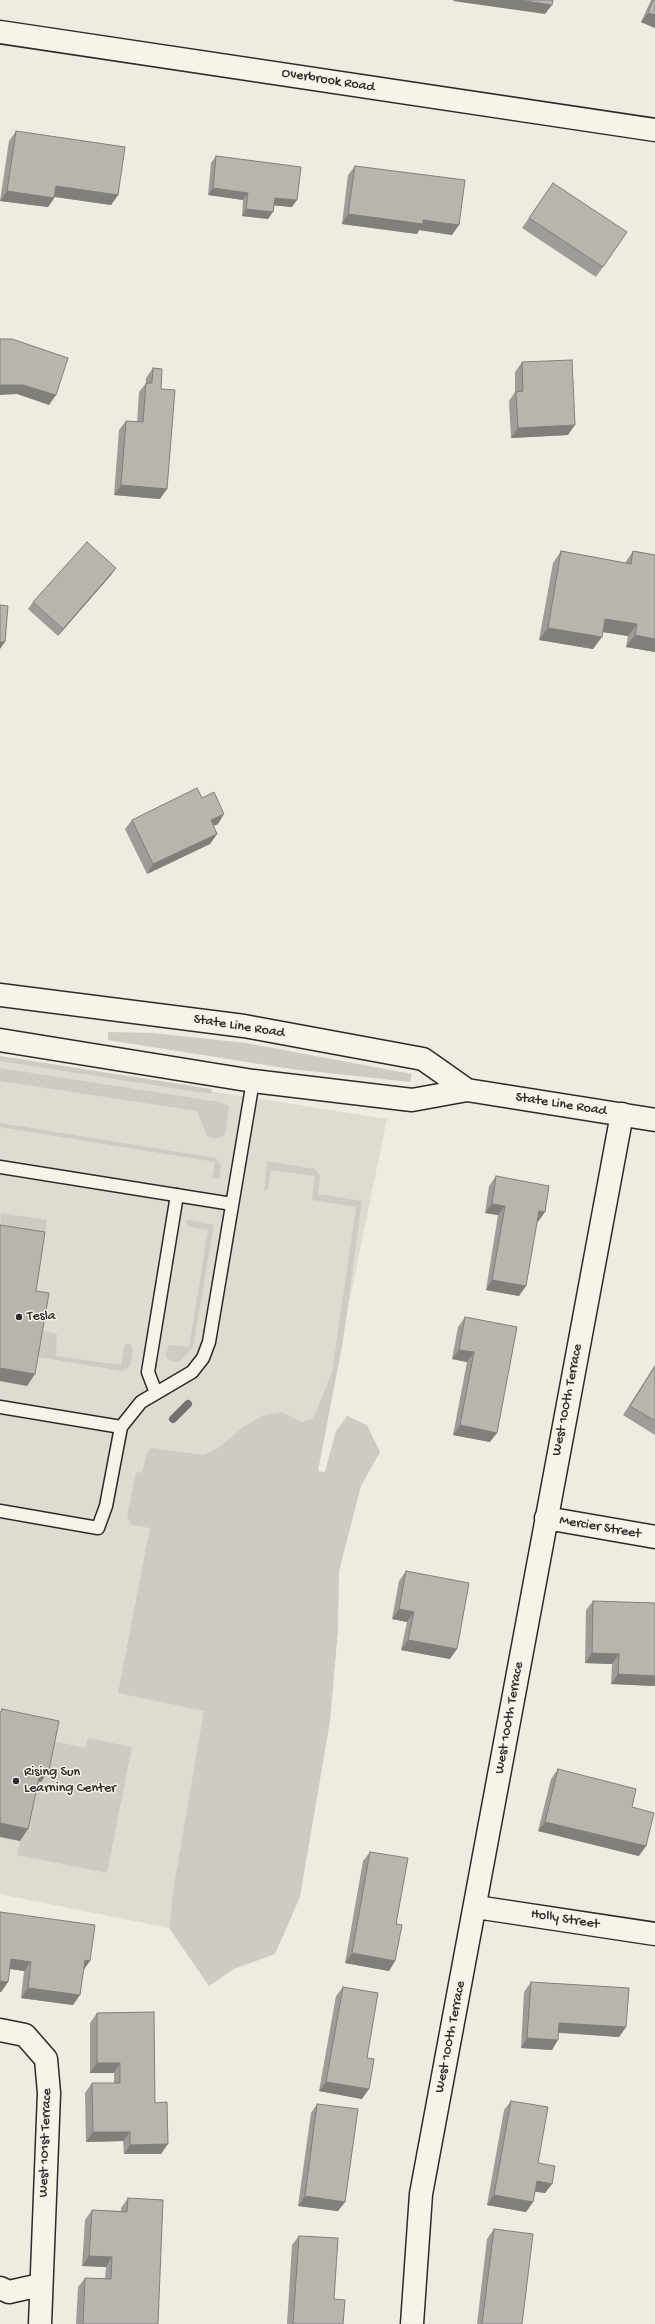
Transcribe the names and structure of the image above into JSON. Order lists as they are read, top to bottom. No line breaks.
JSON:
{"streets":{"street":["Overbrook Road","State Line Road","West 100th Terrace","Mercier Street","Holly Street","West 101st Terrace"]},"crossings":[["State Line Road","West 100th Terrace"],["West 100th Terrace","Mercier Street"],["West 100th Terrace","Holly Street"]],"places":["Tesla","Rising Sun Learning Center"]}
